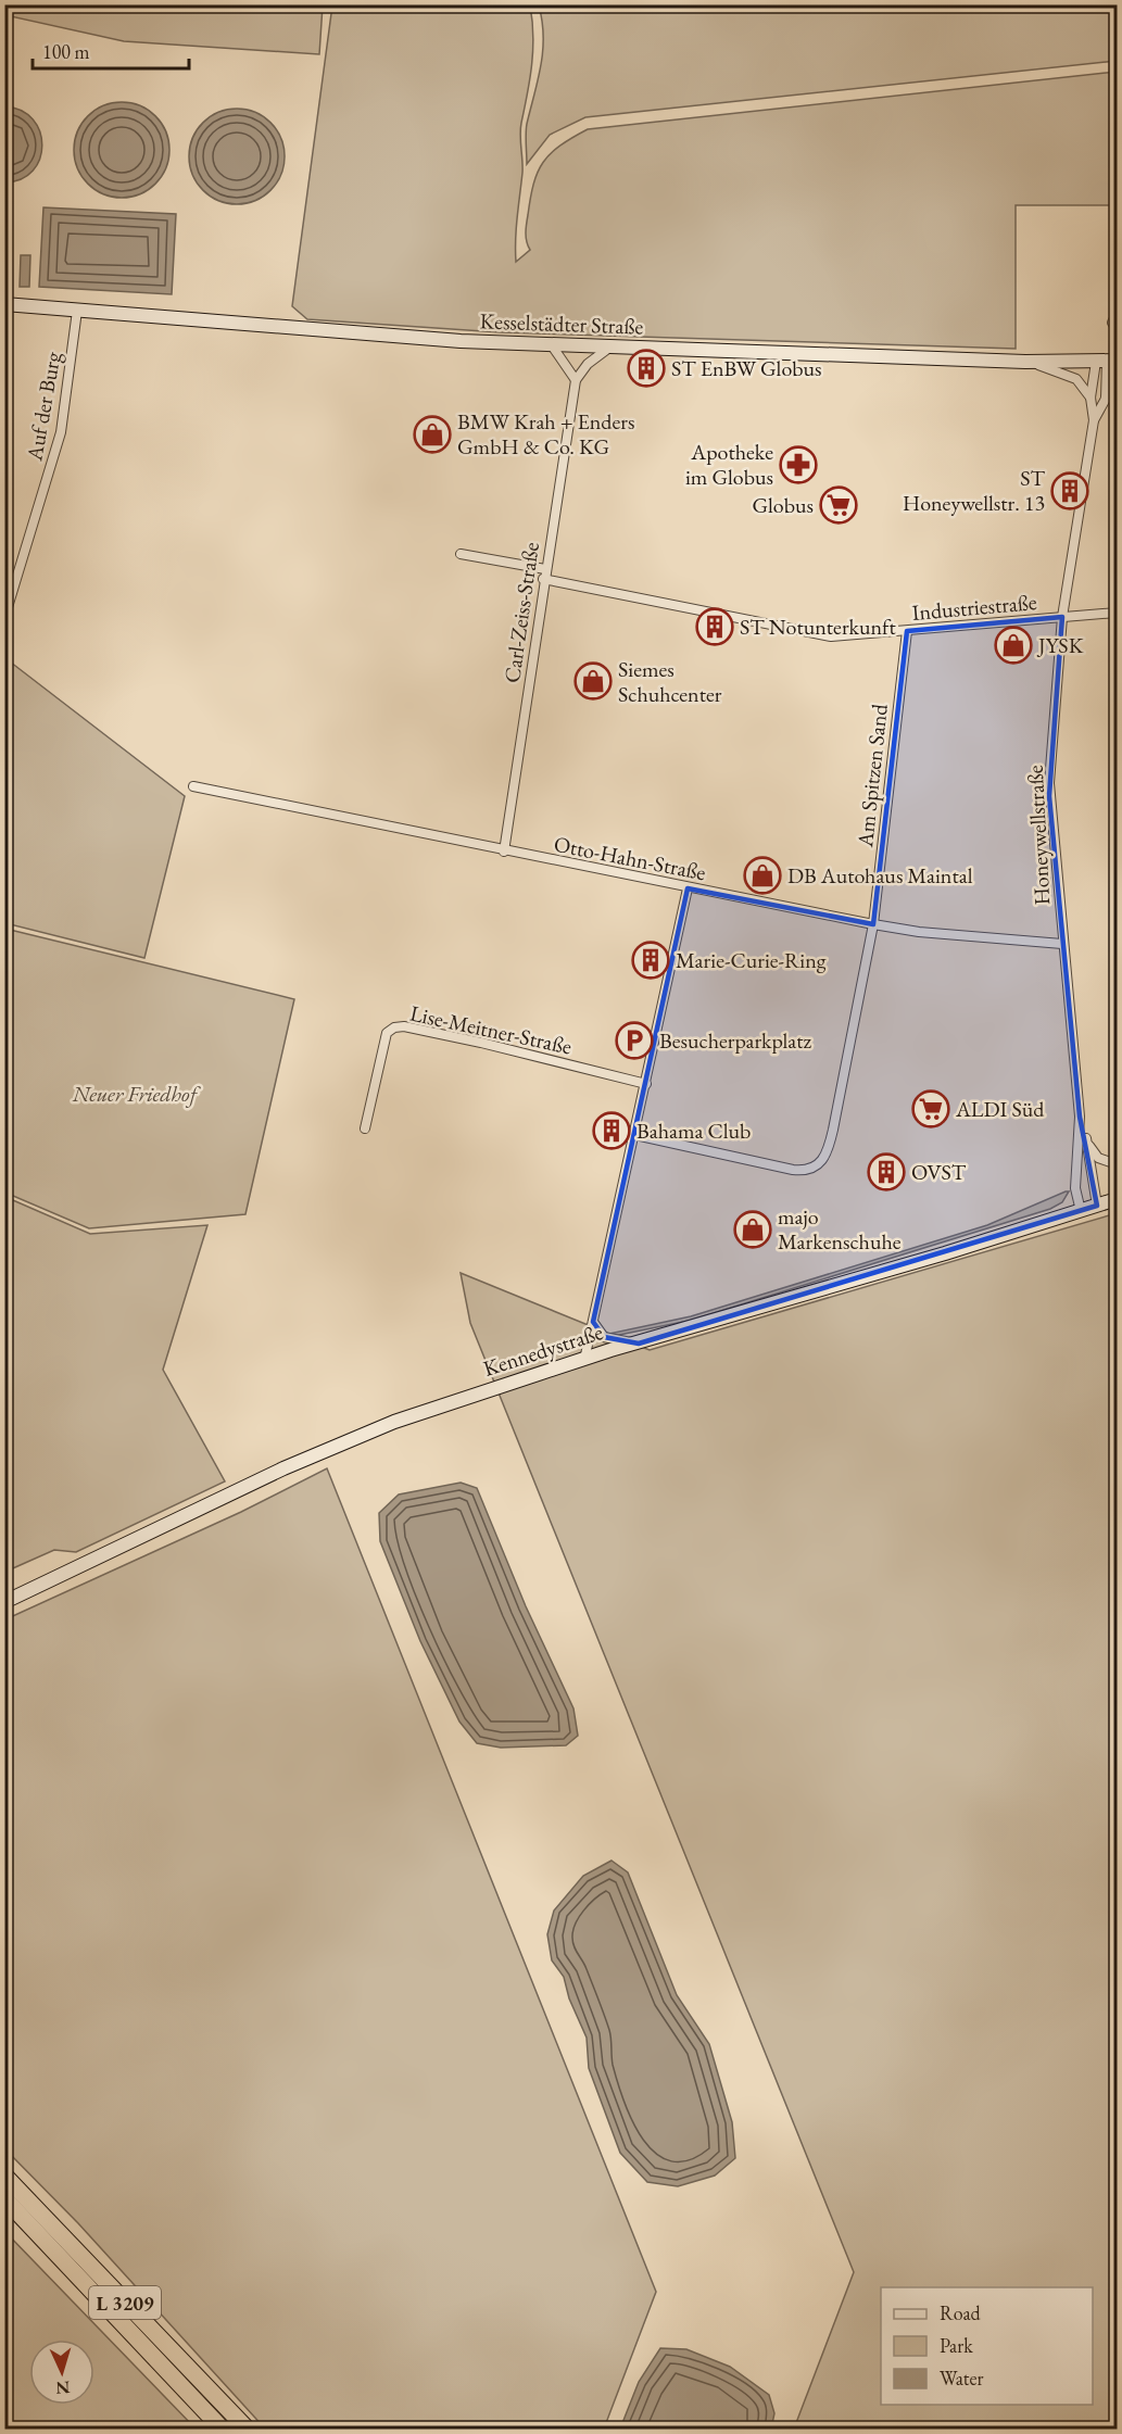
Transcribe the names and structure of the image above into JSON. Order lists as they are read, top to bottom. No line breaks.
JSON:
{"streets":{"highway":["L 3209"],"main road":["Kesselstädter Straße","Kennedystraße"],"street":["Auf der Burg","Industriestraße","Carl-Zeiss-Straße","Am Spitzen Sand","Honeywellstraße","Otto-Hahn-Straße","Lise-Meitner-Straße"]},"crossings":[["Kesselstädter Straße","Auf der Burg"],["Kesselstädter Straße","Honeywellstraße"],["Industriestraße","Carl-Zeiss-Straße"],["Industriestraße","Am Spitzen Sand"],["Industriestraße","Honeywellstraße"],["Carl-Zeiss-Straße","Otto-Hahn-Straße"],["Am Spitzen Sand","Otto-Hahn-Straße"],["Honeywellstraße","Otto-Hahn-Straße"],["Honeywellstraße","Kennedystraße"]],"parks":["Neuer Friedhof"],"places":{"building":["ST EnBW Globus","ST Honeywellstr. 13","ST Notunterkunft","Marie-Curie-Ring","Bahama Club","OVST"],"shop":["BMW Krah + Enders GmbH & Co. KG","JYSK","Siemes Schuhcenter","DB Autohaus Maintal","majo Markenschuhe"],"pharmacy":["Apotheke im Globus"],"supermarket":["Globus","ALDI Süd"],"parking":["Besucherparkplatz"]},"legend":["Road","Park","Water"],"scale_bar":"100 m","north":"bottom"}
